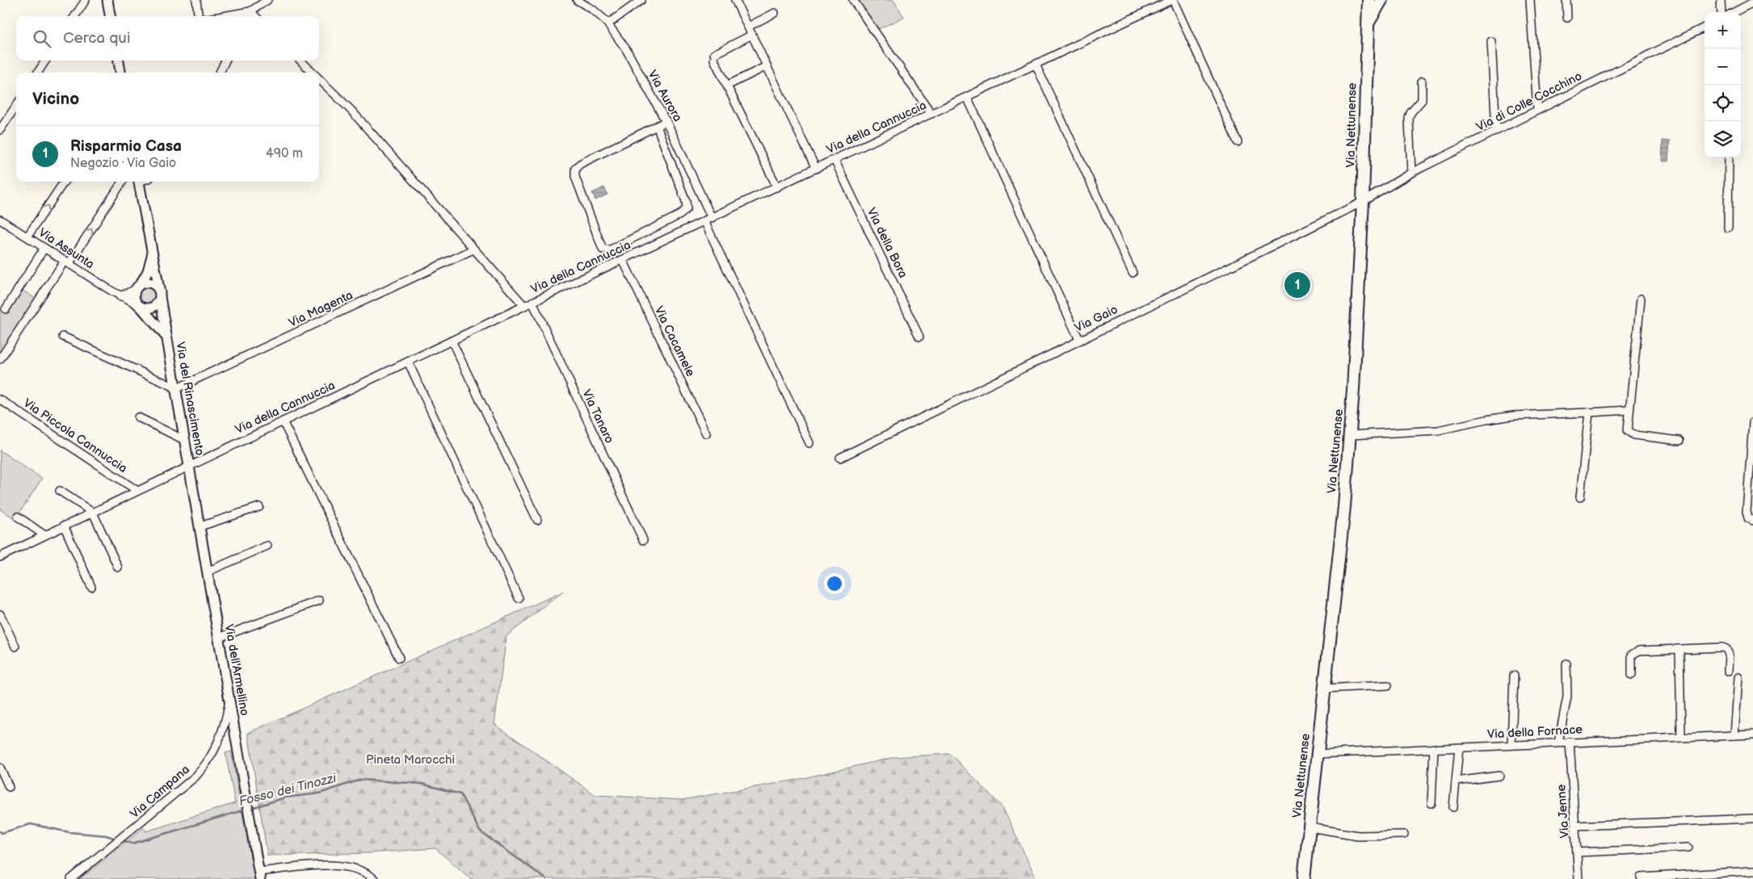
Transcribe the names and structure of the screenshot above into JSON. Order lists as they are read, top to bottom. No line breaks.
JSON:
{"streets":{"main road":["Via Nettunense"],"street":["Via Aurora","Via di Colle Cocchino","Via della Cannuccia","Via della Bora","Via Assunta","Via Magenta","Via Gaio","Via Cacamele","Via del Rinascimento","Via Tanaro","Via Piccola Cannuccia","Via dell'Armellino","Via della Fornace","Via Campana","Via Jenne"]},"crossings":[["Via Aurora","Via della Cannuccia"],["Via di Colle Cocchino","Via Nettunense"],["Via di Colle Cocchino","Via Gaio"],["Via Nettunense","Via Gaio"],["Via Nettunense","Via della Fornace"],["Via della Cannuccia","Via della Bora"],["Via della Cannuccia","Via Cacamele"],["Via della Cannuccia","Via del Rinascimento"],["Via della Cannuccia","Via Tanaro"],["Via della Cannuccia","Via Piccola Cannuccia"],["Via della Cannuccia","Via dell'Armellino"],["Via Assunta","Via del Rinascimento"],["Via Magenta","Via del Rinascimento"],["Via del Rinascimento","Via dell'Armellino"],["Via dell'Armellino","Via Campana"],["Via della Fornace","Via Jenne"]],"water":["Fosso dei Tinozzi"],"parks":["Pineta Marocchi"],"page":{"map_buttons":["+","−"],"search":"Cerca qui","heading":"Vicino","list":[{"mark":"1","name":"Risparmio Casa","note":"Negozio · Via Gaio","value":"490 m"}],"pins":"1"}}
